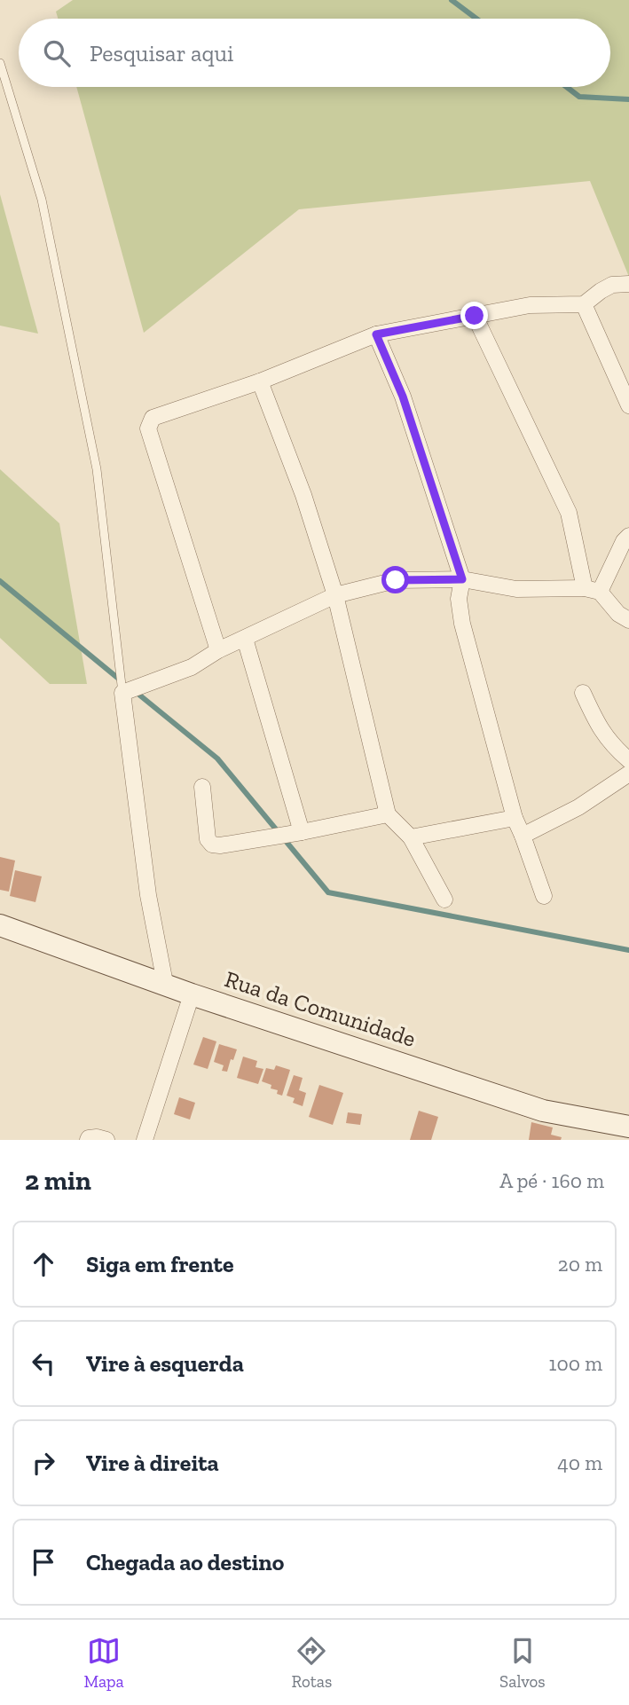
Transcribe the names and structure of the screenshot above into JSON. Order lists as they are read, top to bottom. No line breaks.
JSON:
{"streets":{"street":["Rua da Comunidade"]},"page":{"search":"Pesquisar aqui","heading":["2 min","A pé · 160 m"],"list":[["Siga em frente","20 m"],["Vire à esquerda","100 m"],["Vire à direita","40 m"],"Chegada ao destino"],"nav":["Mapa","Rotas","Salvos"]}}
